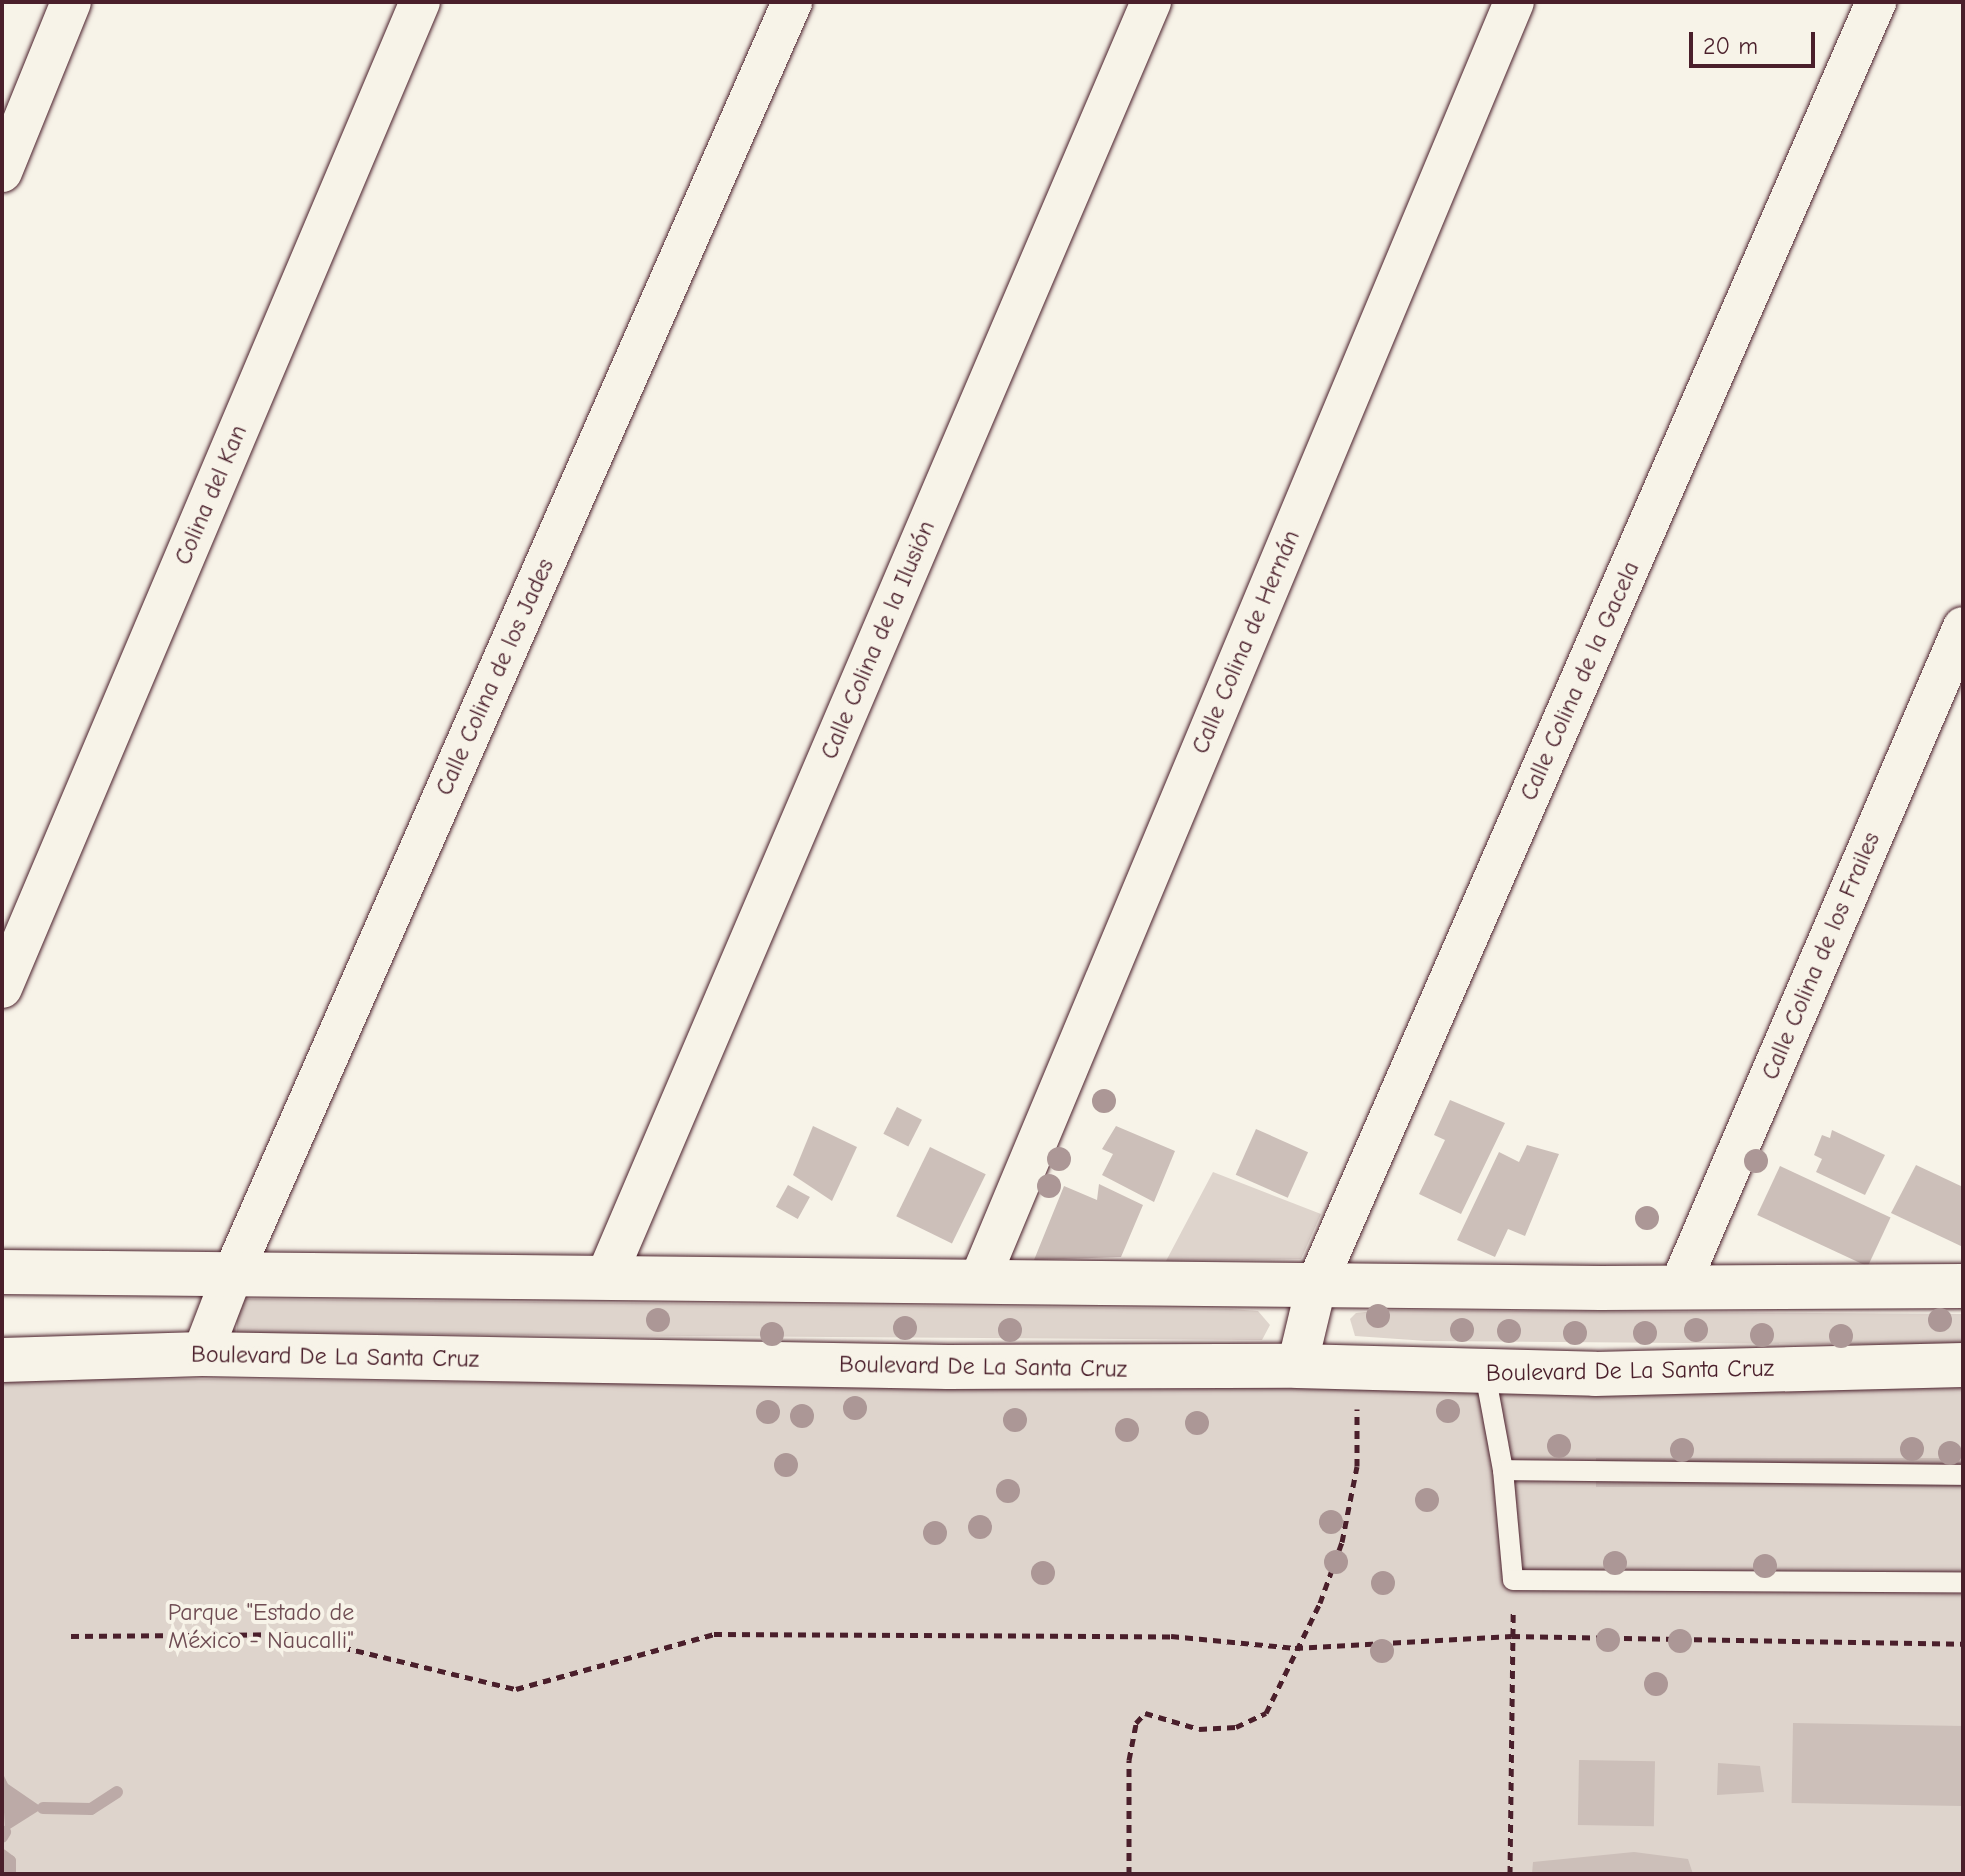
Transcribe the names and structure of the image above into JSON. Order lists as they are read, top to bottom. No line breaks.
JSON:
{"streets":{"main road":["Boulevard De La Santa Cruz"],"street":["Colina del Kan","Calle Colina de la Ilusión","Calle Colina de Hernán","Calle Colina de los Jades","Calle Colina de la Gacela","Calle Colina de los Frailes"]},"crossings":[["Calle Colina de los Jades","Boulevard De La Santa Cruz"],["Calle Colina de la Gacela","Boulevard De La Santa Cruz"]],"parks":["Parque \"Estado de México - Naucalli\""],"scale_bar":"20 m"}
